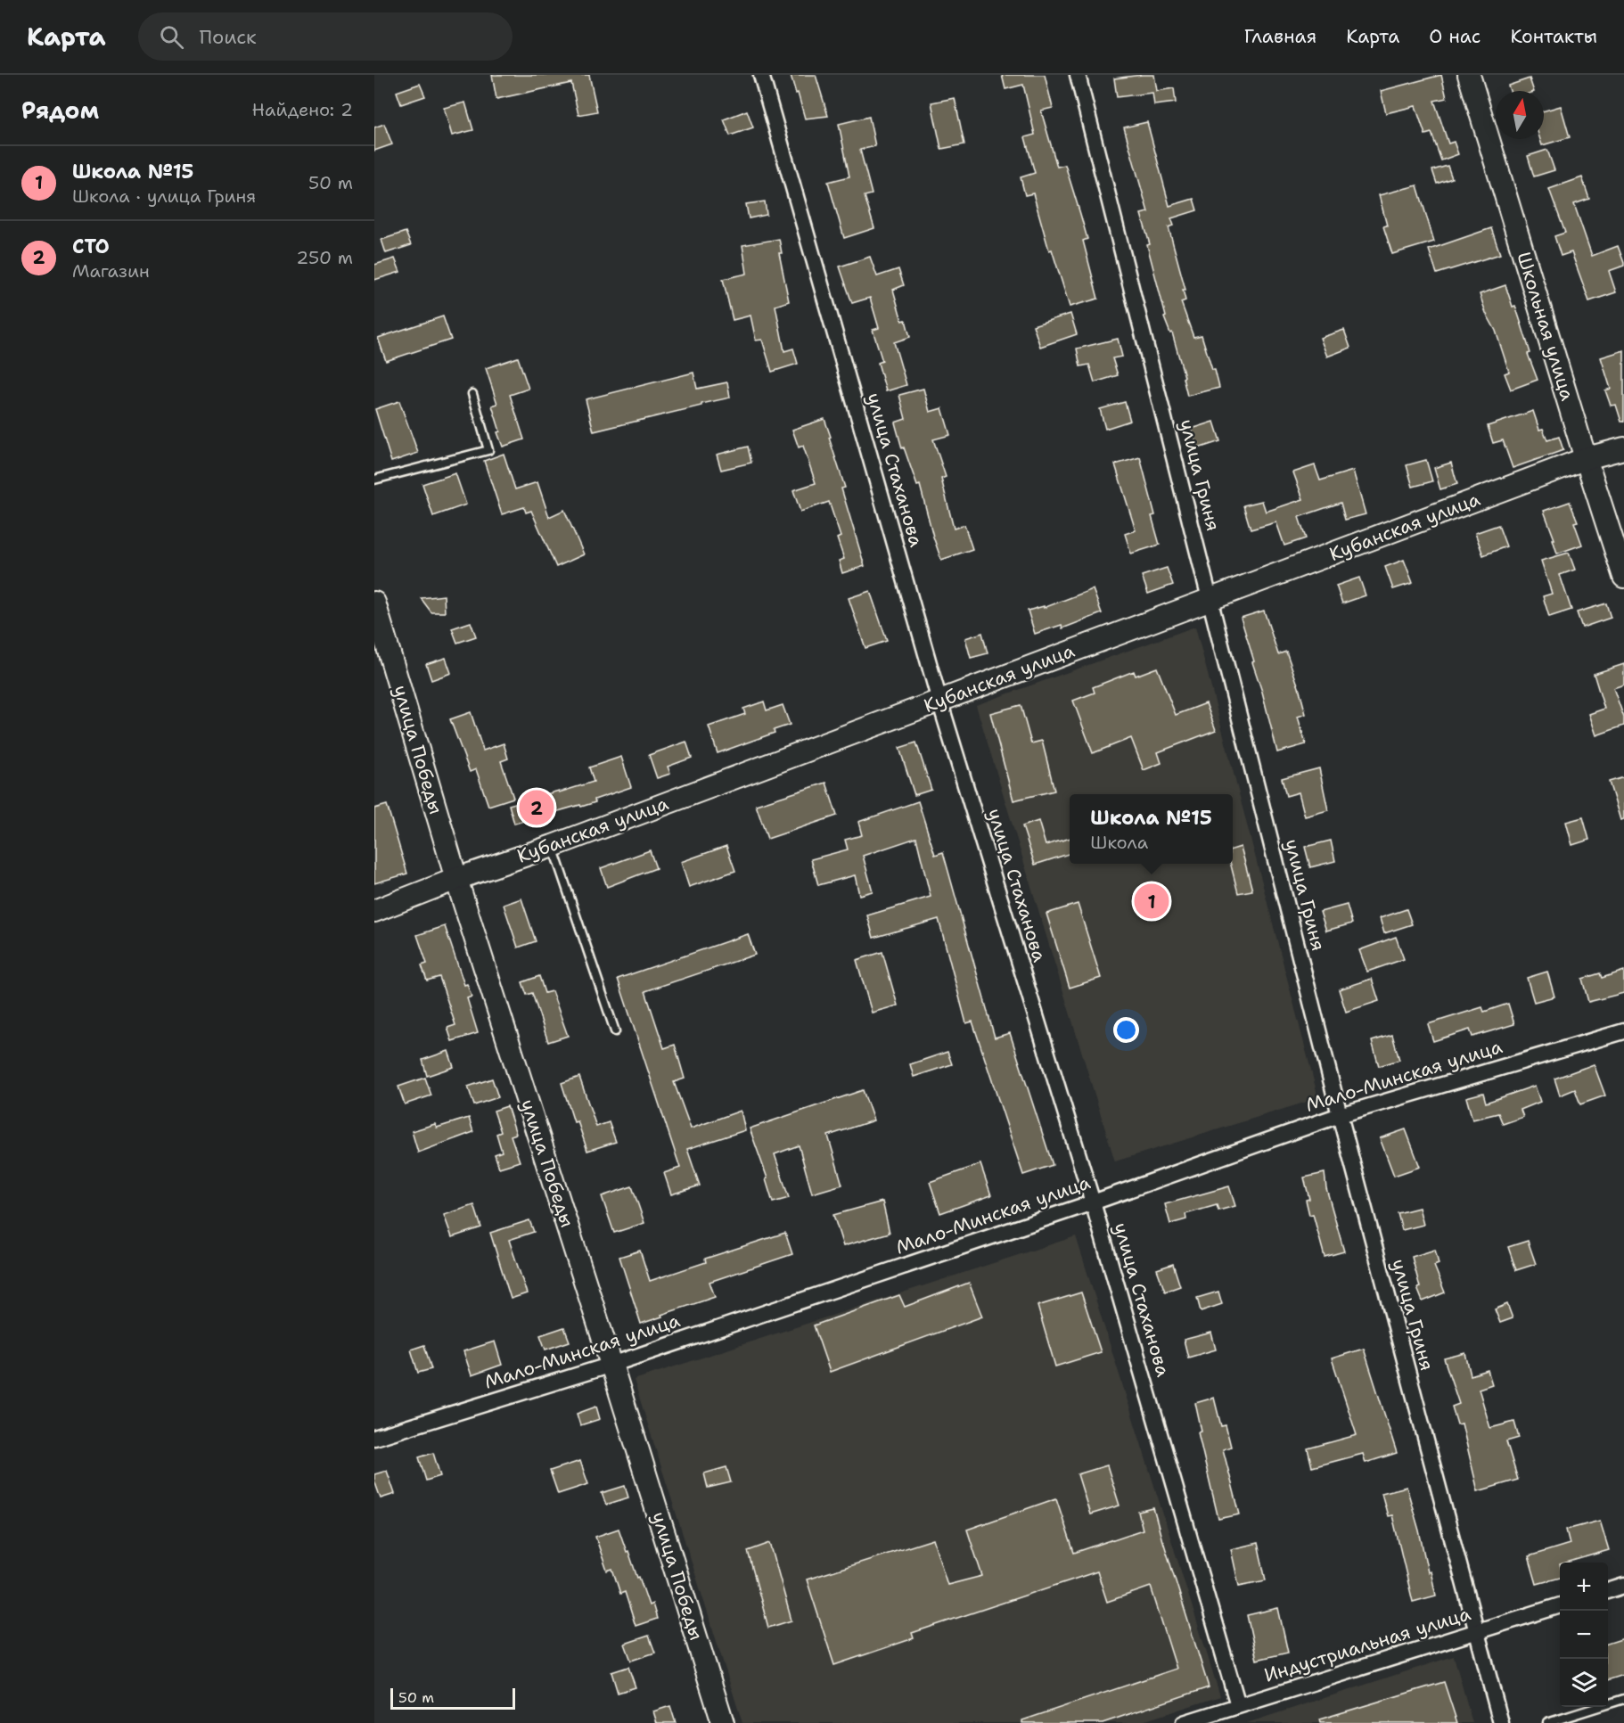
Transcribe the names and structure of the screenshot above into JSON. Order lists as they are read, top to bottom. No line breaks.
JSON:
{"streets":{"street":["Школьная улица","улица Стаханова","улица Гриня","Кубанская улица","улица Победы","Мало-Минская улица","Индустриальная улица"]},"crossings":[["Школьная улица","Кубанская улица"],["улица Стаханова","Кубанская улица"],["улица Стаханова","Мало-Минская улица"],["улица Стаханова","Индустриальная улица"],["улица Гриня","Кубанская улица"],["улица Гриня","Мало-Минская улица"],["улица Гриня","Индустриальная улица"],["Кубанская улица","улица Победы"],["улица Победы","Мало-Минская улица"]],"scale_bar":"50 m","north":"top","page":{"header":"Карта","search":"Поиск","nav":["Главная","Карта","О нас","Контакты"],"heading":["Рядом","Найдено: 2"],"list":[{"mark":"1","name":"Школа №15","note":"Школа · улица Гриня","value":"50 m"},{"mark":"2","name":"СТО","note":"Магазин","value":"250 m"}],"pins":["2","1"],"popup":["Школа №15","Школа"],"map_buttons":["+","−"],"scale":"50 m"}}
